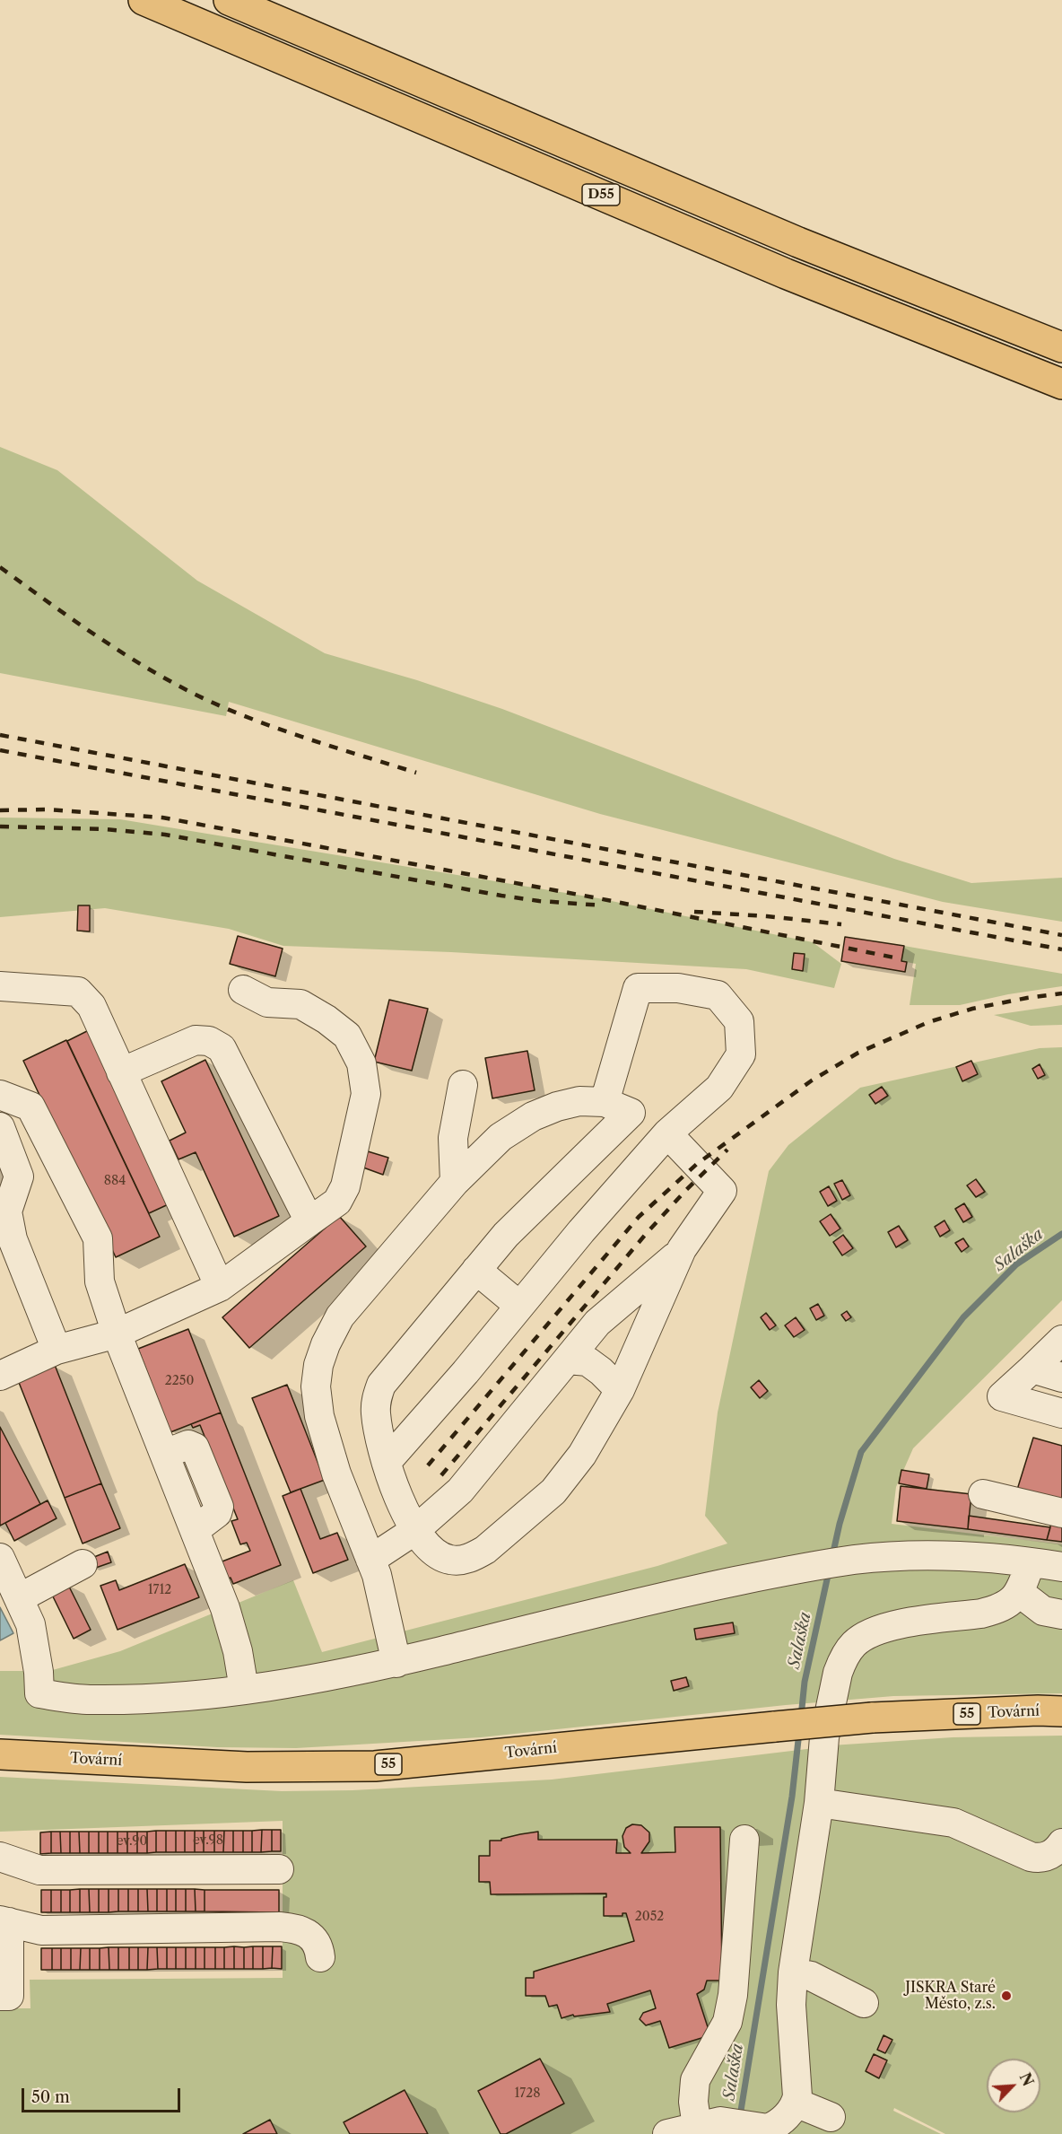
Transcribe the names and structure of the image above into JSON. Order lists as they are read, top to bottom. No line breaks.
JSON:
{"streets":{"main road":["D55","Tovární","55"]},"water":["Salaška"],"places":["JISKRA Staré Město, z.s."],"house_numbers":["884","2250","1712","ev.98","ev.90","2052","1728"],"scale_bar":"50 m","north":"top right"}
